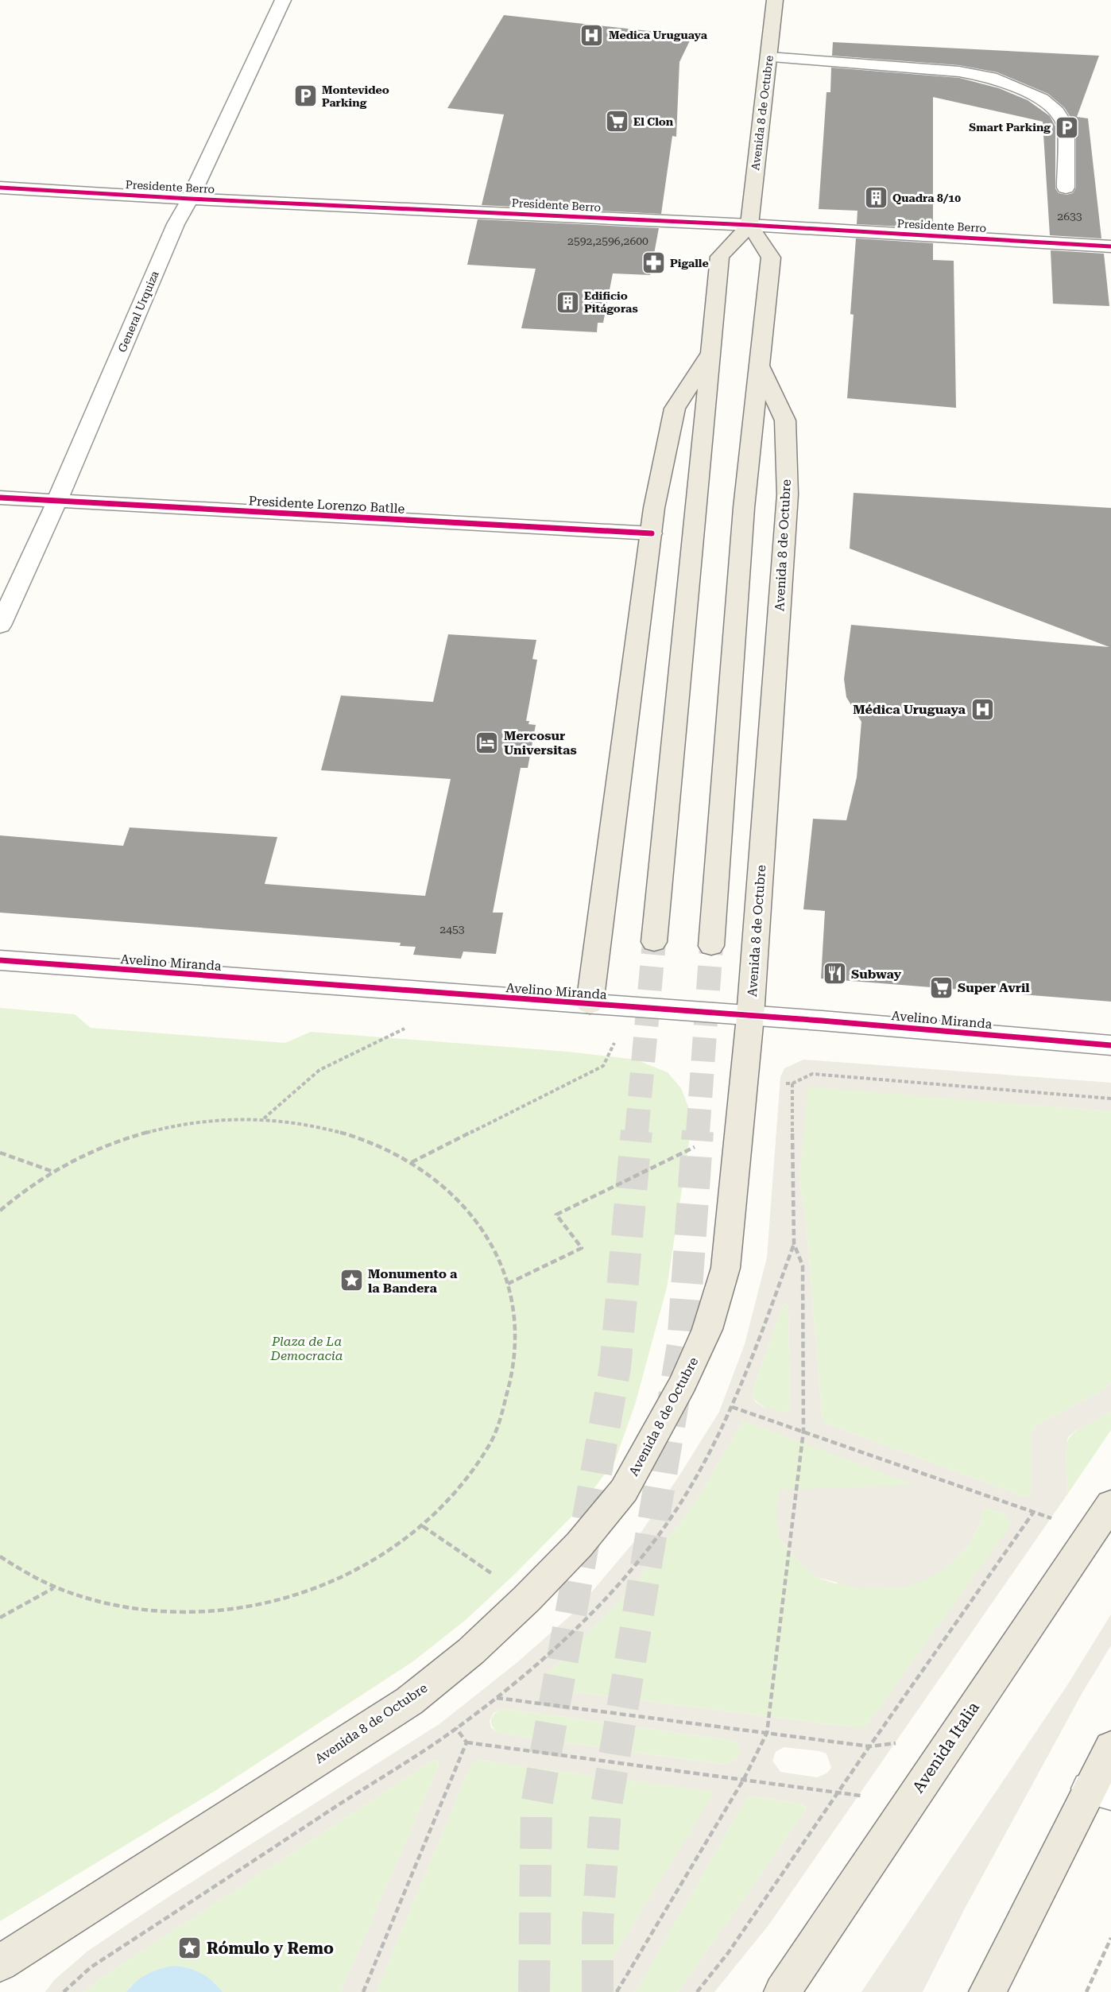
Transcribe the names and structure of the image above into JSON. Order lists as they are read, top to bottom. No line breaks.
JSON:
{"streets":{"main road":["Avenida 8 de Octubre","Avenida Italia"],"street":["Presidente Berro","General Urquiza","Presidente Lorenzo Batlle","Avelino Miranda"]},"crossings":[["Avenida 8 de Octubre","Presidente Berro"],["Avenida 8 de Octubre","Avelino Miranda"],["Presidente Berro","General Urquiza"],["General Urquiza","Presidente Lorenzo Batlle"]],"parks":["Plaza de La Democracia"],"places":{"hospital":["Medica Uruguaya","Médica Uruguaya"],"parking":["Montevideo Parking","Smart Parking"],"supermarket":["El Clon","Super Avril"],"building":["Quadra 8/10","Edificio Pitágoras"],"pharmacy":["Pigalle"],"hotel":["Mercosur Universitas"],"restaurant":["Subway"],"place":["Monumento a la Bandera","Rómulo y Remo"]},"house_numbers":["2633","2592,2596,2600","2453"]}
